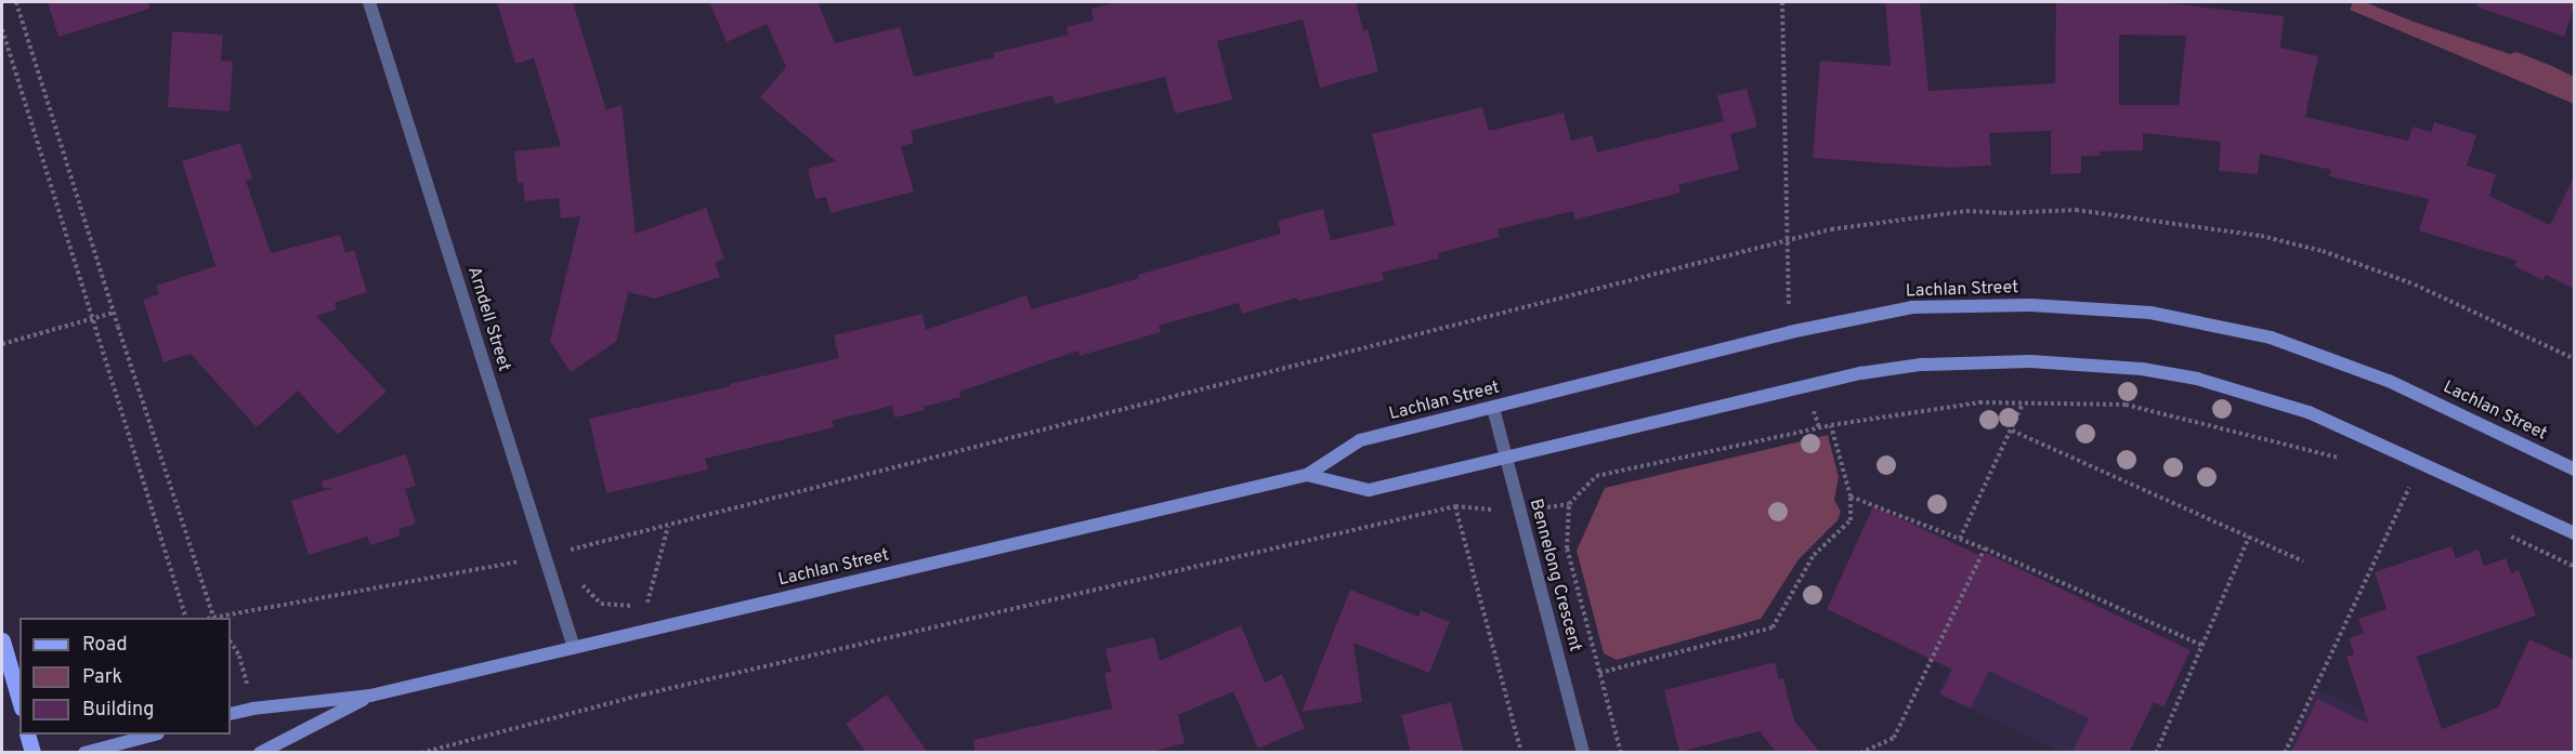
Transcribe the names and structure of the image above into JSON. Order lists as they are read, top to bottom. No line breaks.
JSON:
{"streets":{"street":["Lachlan Street","Arndell Street","Bennelong Crescent"]},"crossings":[["Lachlan Street","Arndell Street"],["Lachlan Street","Bennelong Crescent"]],"legend":["Road","Park","Building"]}
